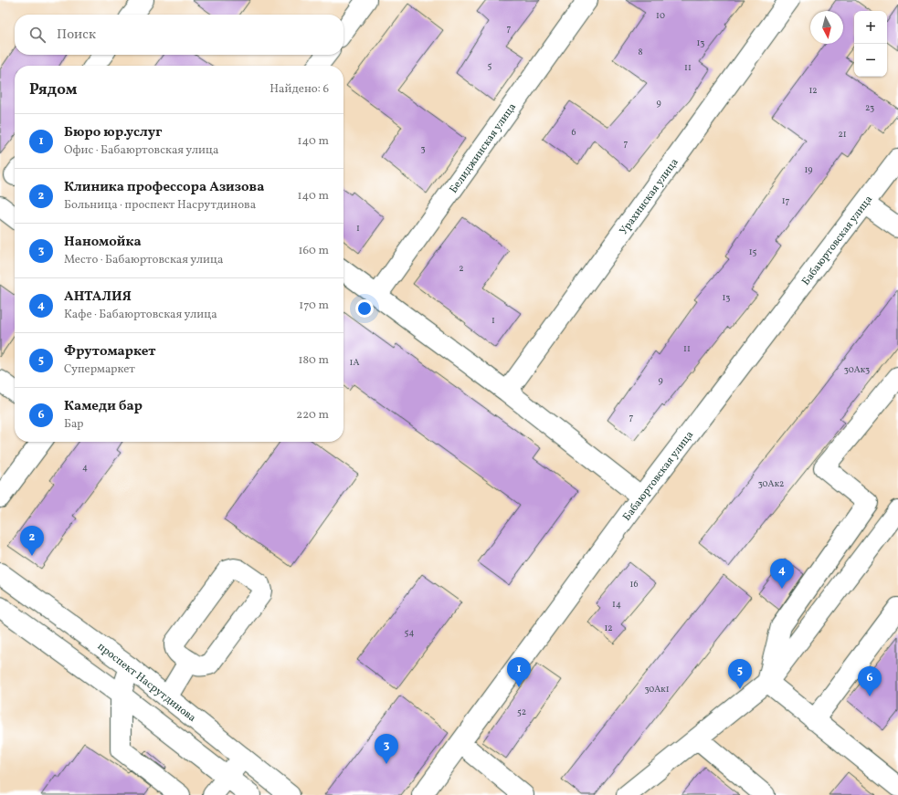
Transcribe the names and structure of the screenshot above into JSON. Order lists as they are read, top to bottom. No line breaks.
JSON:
{"streets":{"street":["Белиджинская улица","Урахинская улица","Бабаюртовская улица","проспект Насрутдинова"]},"house_numbers":["10","7","13","8","5","11","12","9","23","6","21","7","3","19","17","1","15","2","13","1","11","1А","30Ак3","9","7","4","30Ак2","16","14","12","54","30Ак1","52"],"north":"bottom","page":{"map_buttons":["+","−"],"search":"Поиск","heading":["Рядом","Найдено: 6"],"list":[{"mark":"1","name":"Бюро юр.услуг","note":"Офис · Бабаюртовская улица","value":"140 m"},{"mark":"2","name":"Клиника профессора Азизова","note":"Больница · проспект Насрутдинова","value":"140 m"},{"mark":"3","name":"Наномойка","note":"Место · Бабаюртовская улица","value":"160 m"},{"mark":"4","name":"АНТАЛИЯ","note":"Кафе · Бабаюртовская улица","value":"170 m"},{"mark":"5","name":"Фрутомаркет","note":"Супермаркет","value":"180 m"},{"mark":"6","name":"Камеди бар","note":"Бар","value":"220 m"}],"pins":["2","4","1","5","6","3"]}}
